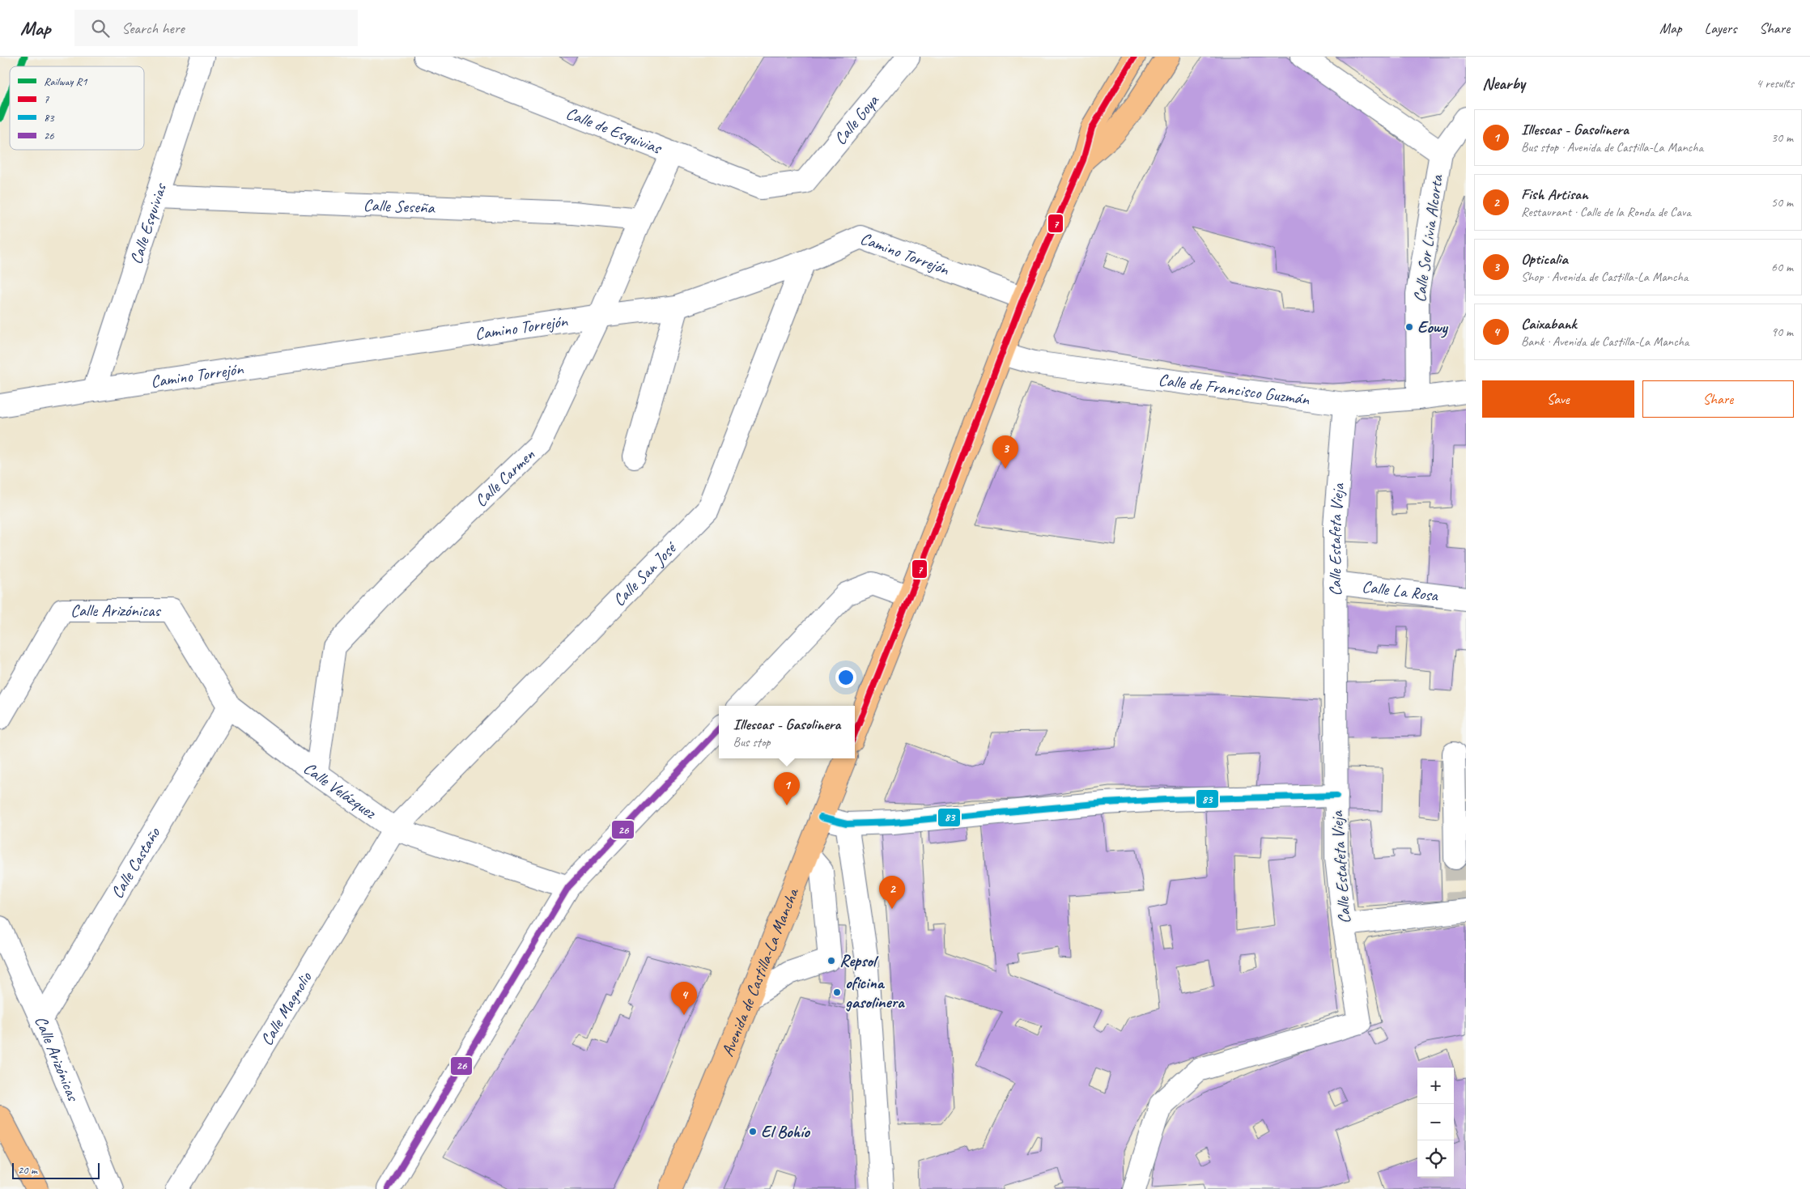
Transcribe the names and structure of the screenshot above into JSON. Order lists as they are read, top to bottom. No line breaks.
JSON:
{"streets":{"main road":["Avenida de Castilla-La Mancha"],"street":["Calle Goya","Calle de Esquivias","Calle Seseña","Calle Esquivias","Calle Sor Livia Alcorta","Camino Torrejón","Calle de Francisco Guzmán","Calle Carmen","Calle Estafeta Vieja","Calle San José","Calle La Rosa","Calle Arizónicas","Calle Velázquez","Calle Castaño","Calle Magnolio"]},"crossings":[["Calle Goya","Calle de Esquivias"],["Calle de Esquivias","Calle Carmen"],["Calle Seseña","Calle Esquivias"],["Calle Seseña","Calle Carmen"],["Calle Esquivias","Camino Torrejón"],["Calle Sor Livia Alcorta","Calle de Francisco Guzmán"],["Camino Torrejón","Calle Carmen"],["Camino Torrejón","Calle San José"],["Calle de Francisco Guzmán","Calle Estafeta Vieja"],["Calle Carmen","Calle Velázquez"],["Calle Estafeta Vieja","Calle La Rosa"],["Calle San José","Calle Velázquez"],["Calle San José","Calle Magnolio"],["Calle Arizónicas","Calle Velázquez"],["Calle Arizónicas","Calle Castaño"],["Calle Velázquez","Calle Castaño"],["Calle Velázquez","Calle Magnolio"]],"places":["Eowy","Repsol","oficina gasolinera","El Bohío"],"lines":["rail line R1","transit line 7","transit line 26","transit line 83"],"legend":["Railway R1","7","83","26"],"scale_bar":"20 m","page":{"header":"Map","search":"Search here","nav":["Map","Layers","Share"],"heading":["Nearby","4 results"],"list":[{"mark":"1","name":"Illescas - Gasolinera","note":"Bus stop · Avenida de Castilla-La Mancha","value":"30 m"},{"mark":"2","name":"Fish Artisan","note":"Restaurant · Calle de la Ronda de Cava","value":"50 m"},{"mark":"3","name":"Opticalia","note":"Shop · Avenida de Castilla-La Mancha","value":"60 m"},{"mark":"4","name":"Caixabank","note":"Bank · Avenida de Castilla-La Mancha","value":"90 m"}],"buttons":["Save","Share"],"pins":["3","1","2","4"],"popup":["Illescas - Gasolinera","Bus stop"],"map_buttons":["+","−"],"scale":"20 m"}}
